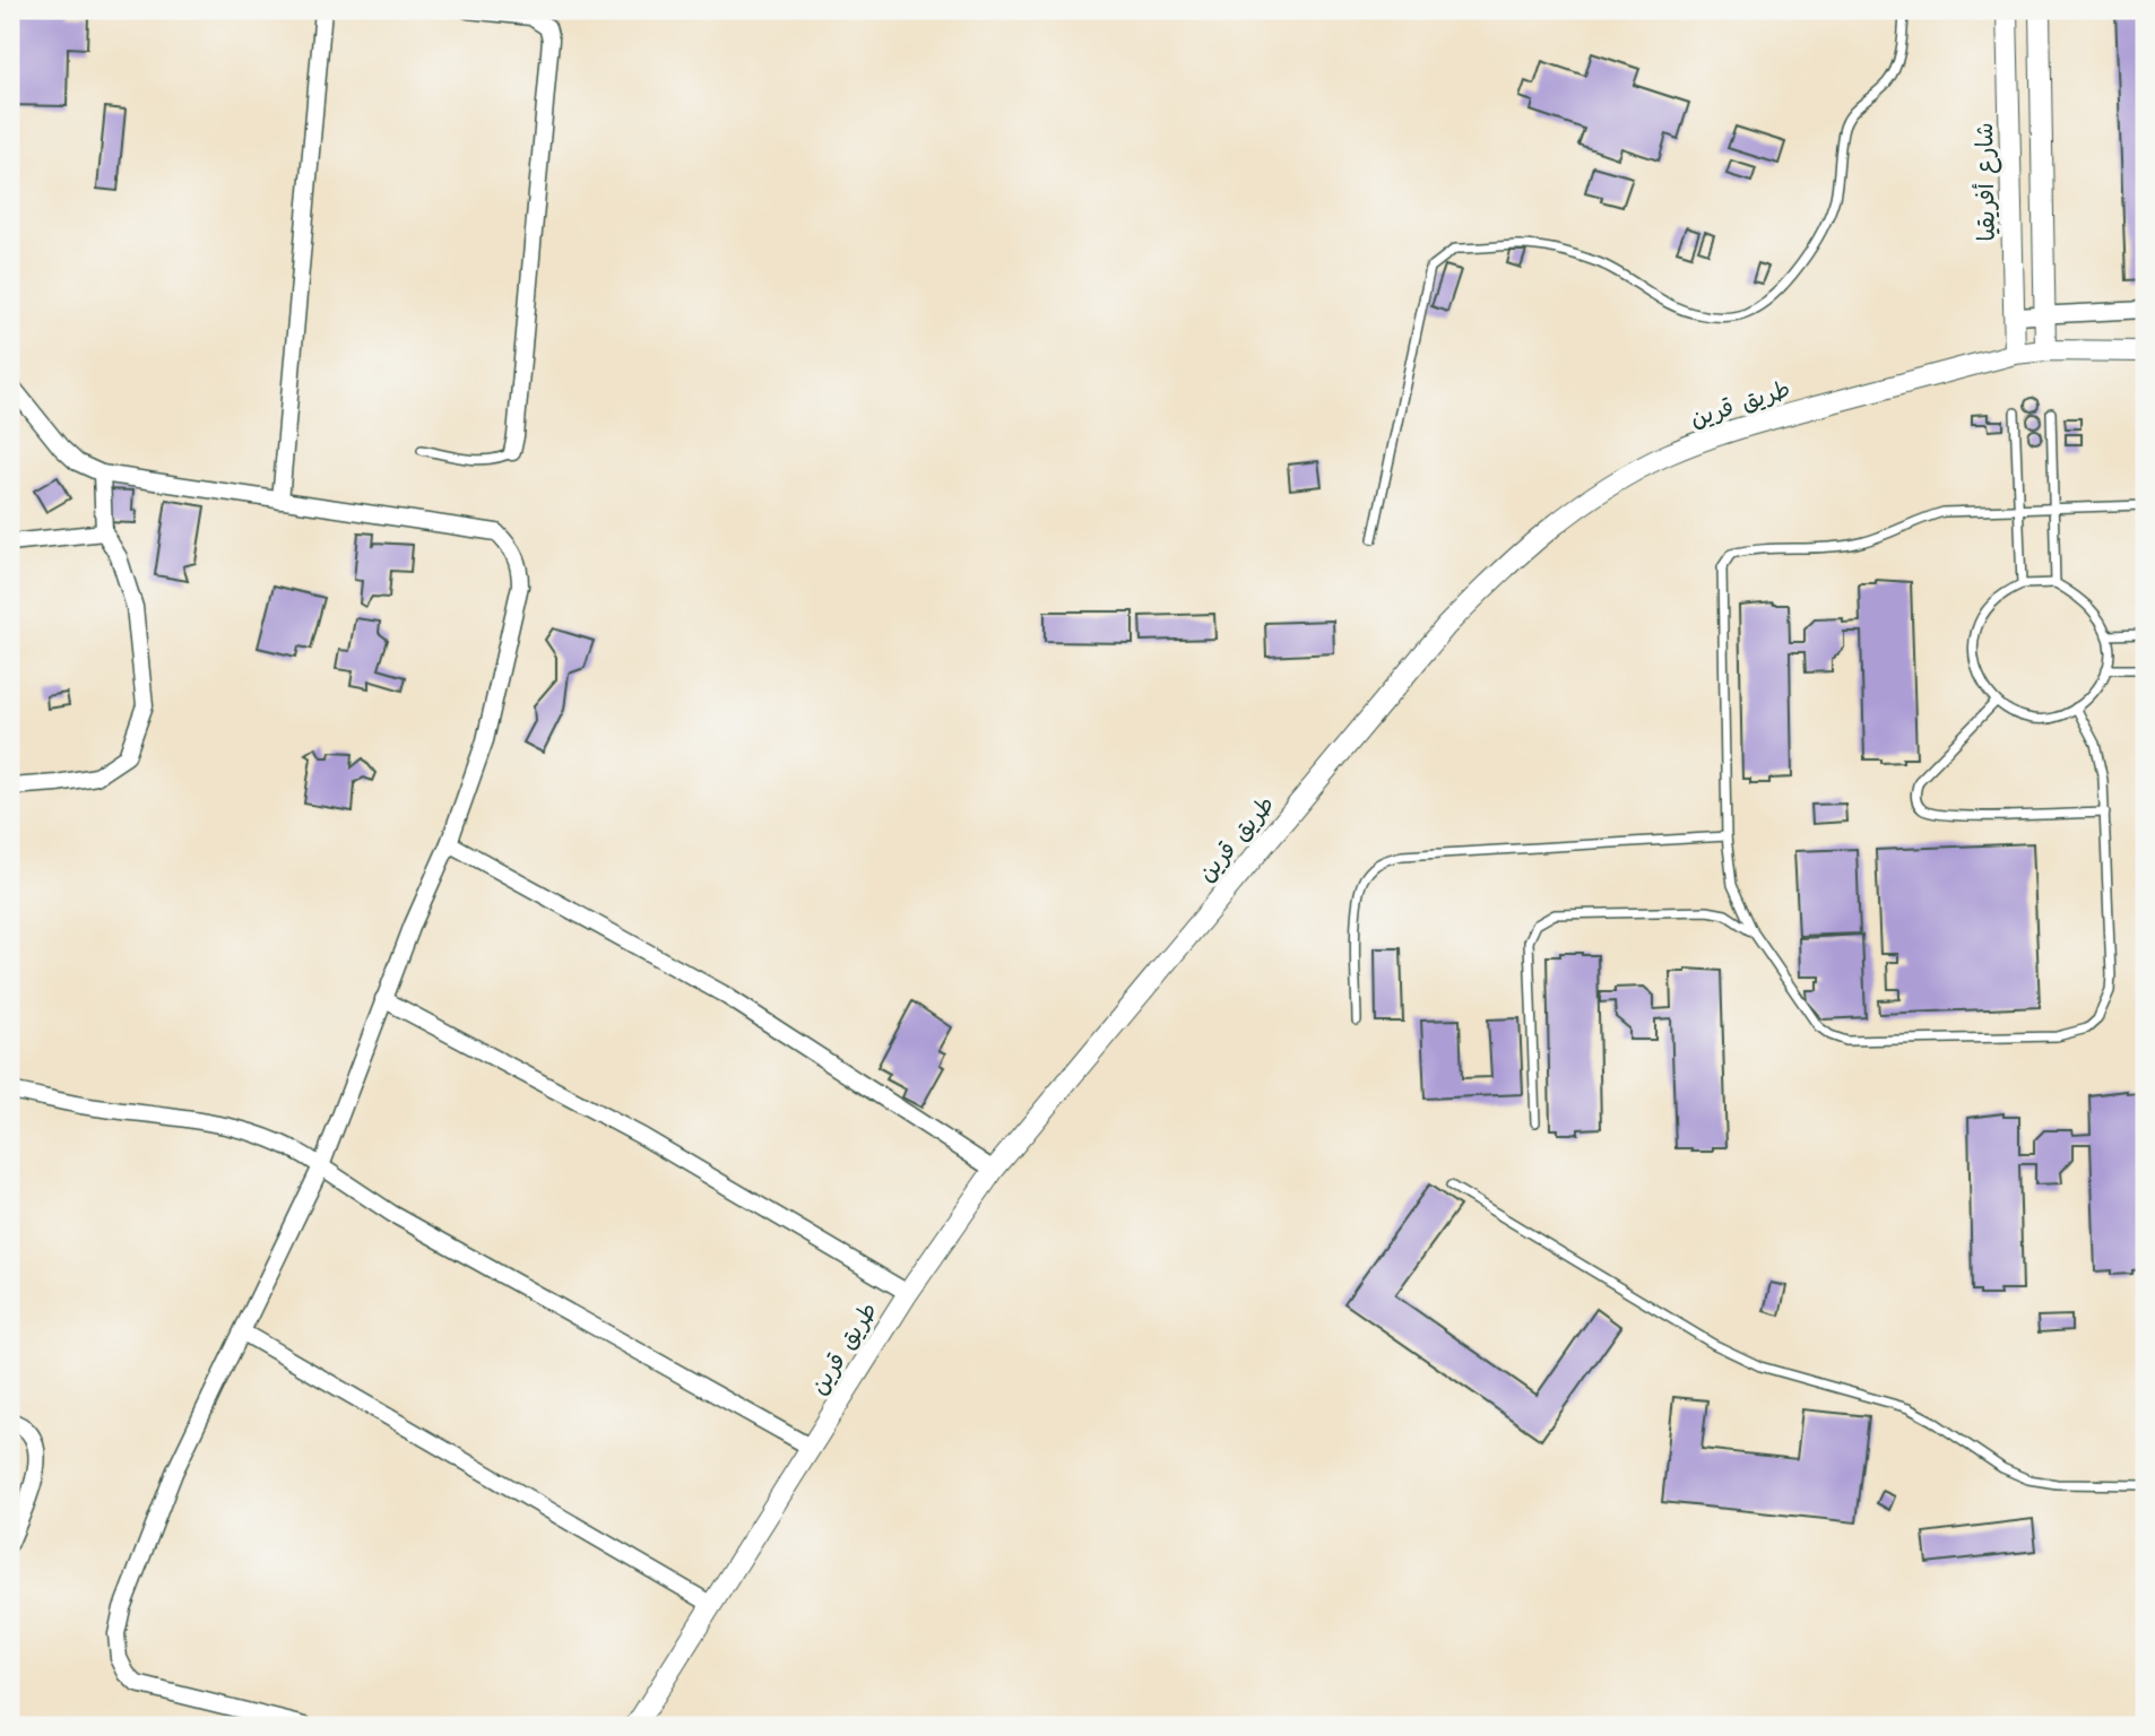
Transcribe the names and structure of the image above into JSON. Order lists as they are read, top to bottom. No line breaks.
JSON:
{"streets":{"street":["شارع أفريقيا","طريق قرين"]},"crossings":[["شارع أفريقيا","طريق قرين"]]}
